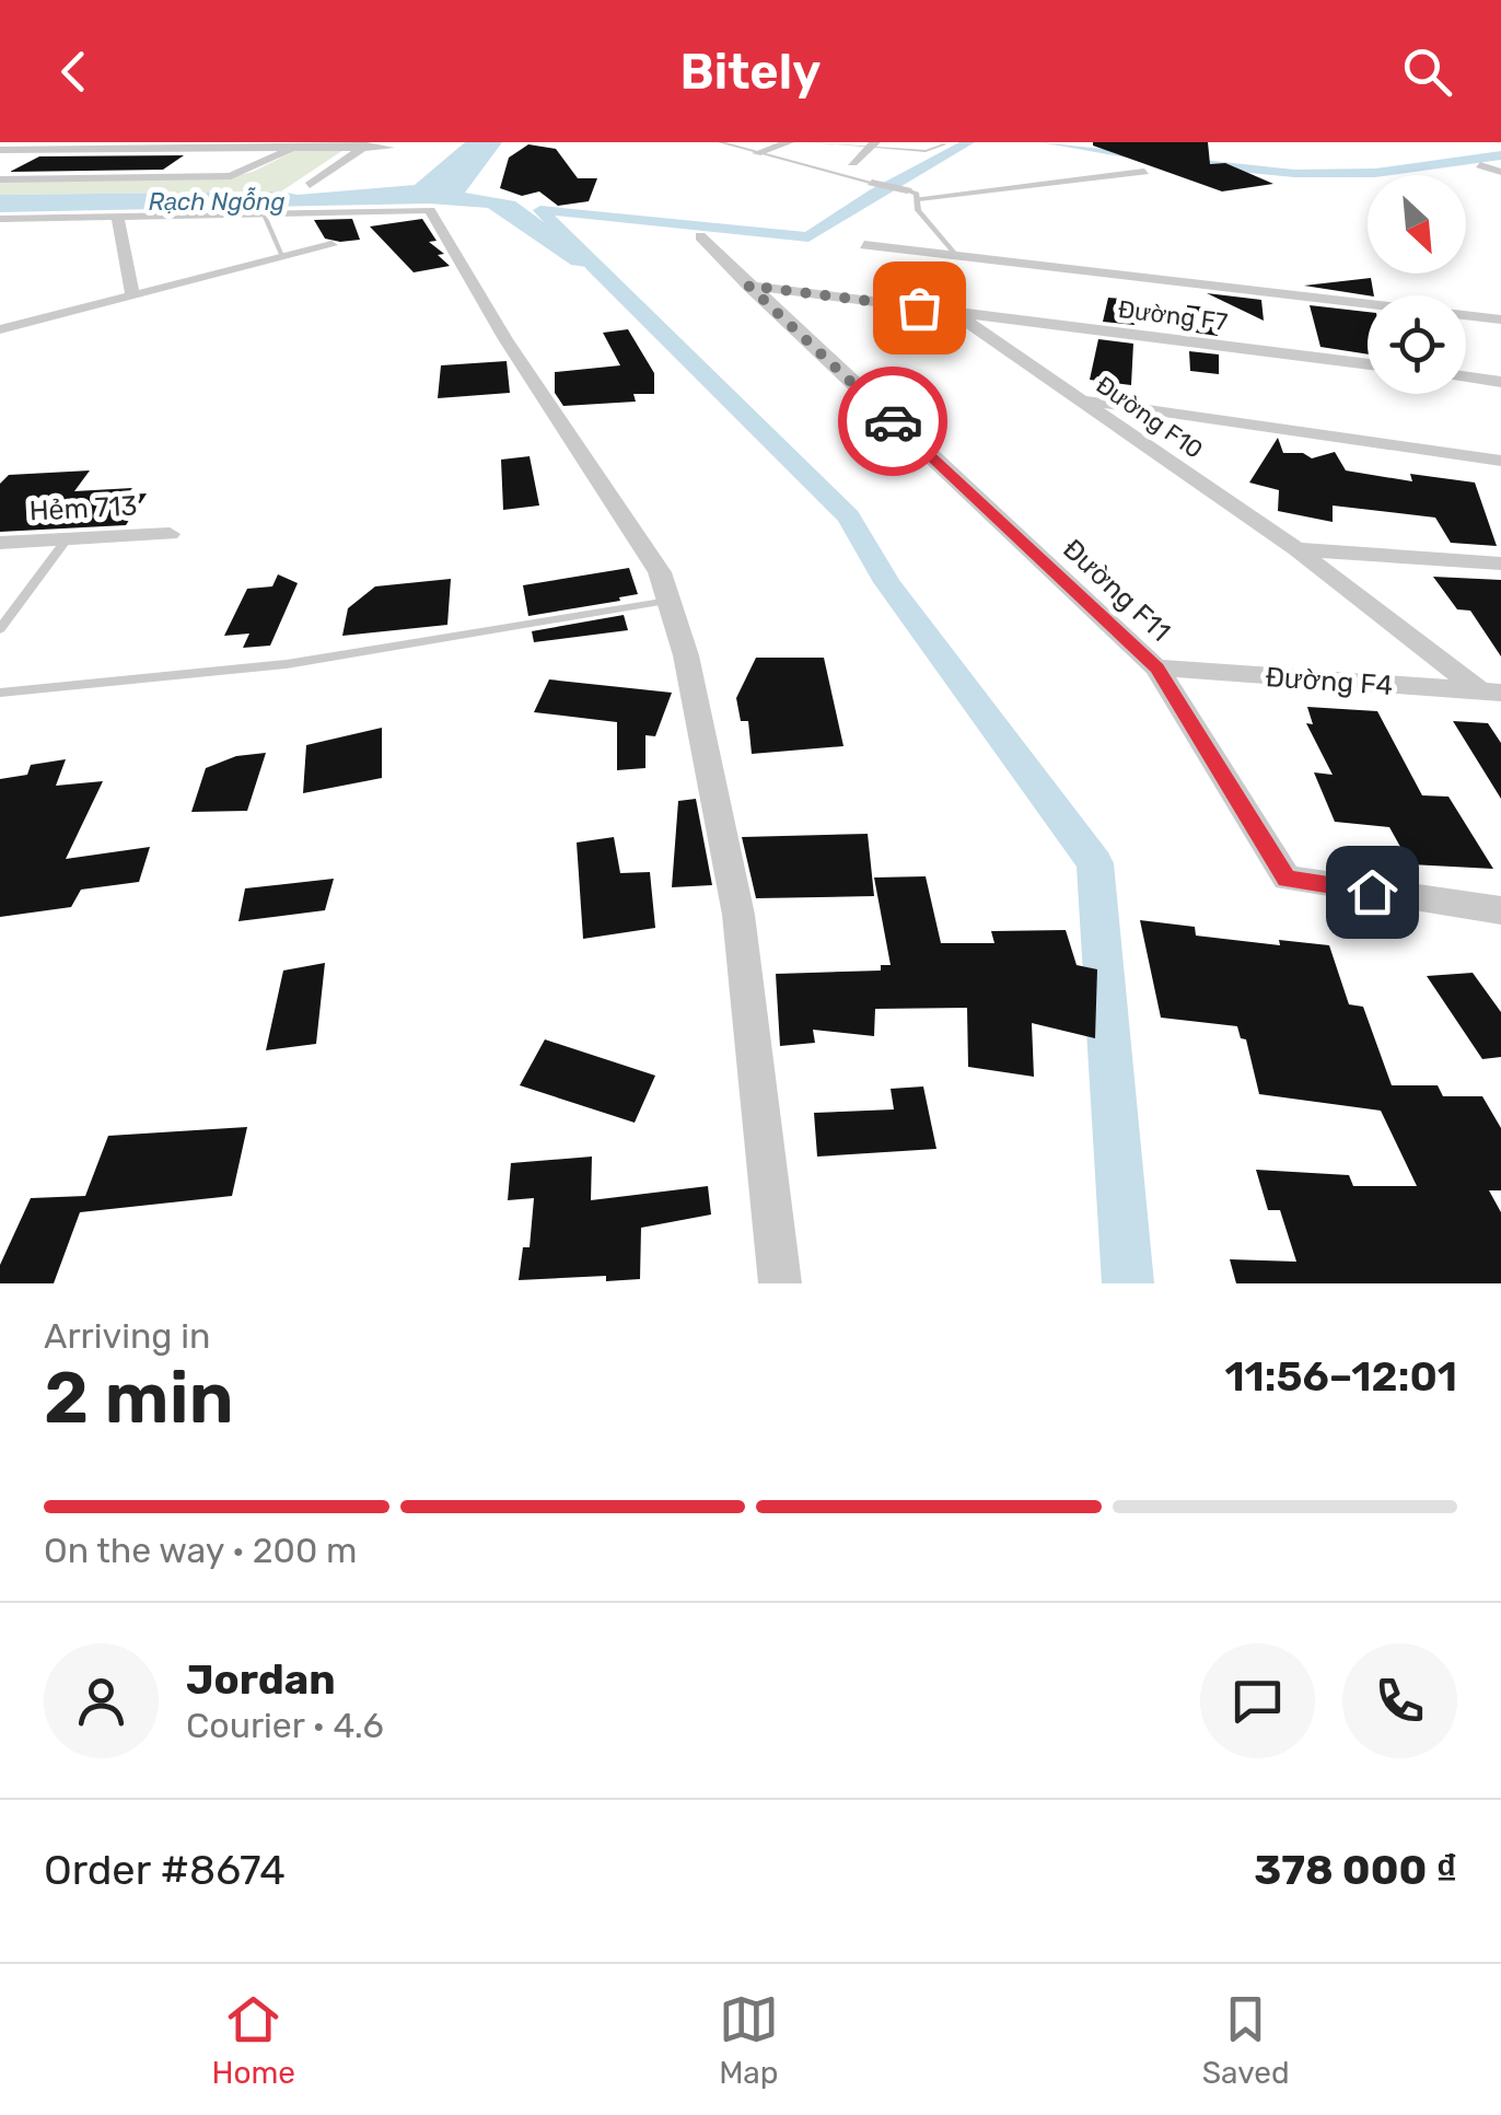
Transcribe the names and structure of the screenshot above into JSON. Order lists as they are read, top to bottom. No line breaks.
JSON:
{"streets":{"street":["Đường F7","Đường F10","Hẻm 713","Đường F11","Đường F4"]},"crossings":[["Đường F7","Đường F10"],["Đường F10","Đường F11"],["Đường F10","Đường F4"],["Đường F11","Đường F4"]],"water":["Rạch Ngỗng"],"north":"bottom right","page":{"header":"Bitely","heading":["2 min","Arriving in","11:56–12:01"],"panel":["Jordan","Courier · 4.6","Order #8674","378 000 ₫"],"bar":"On the way · 200 m","tabs":["Home","Map","Saved"]}}
